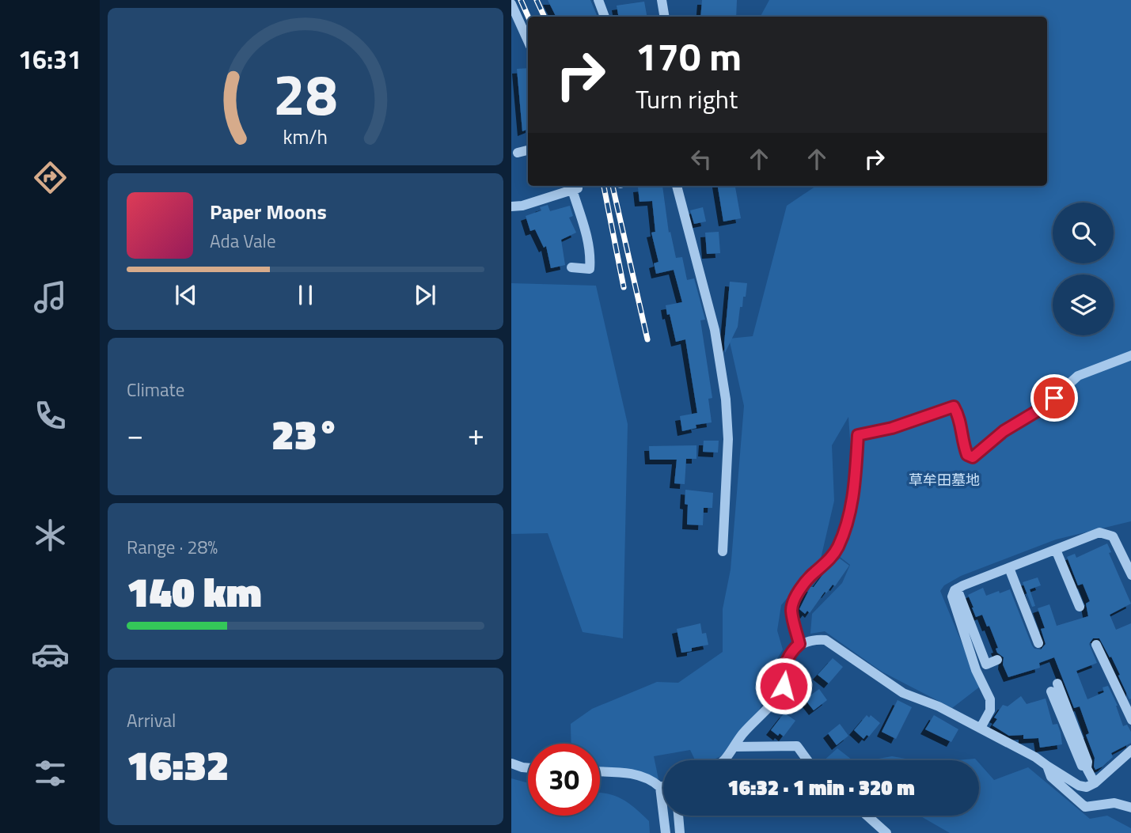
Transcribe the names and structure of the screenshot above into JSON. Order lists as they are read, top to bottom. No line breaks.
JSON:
{"parks":["草牟田墓地"],"page":{"tabs":"16:31","turn":["170 m","Turn right"],"song":["Paper Moons","Ada Vale"],"tile":["Climate",["Range · 28%","140 km"],["Arrival","16:32"]],"heat":["−","23°","+"],"limit":"30","trip":"16:32 · 1 min · 320 m","gauge":["28","km/h"]}}
